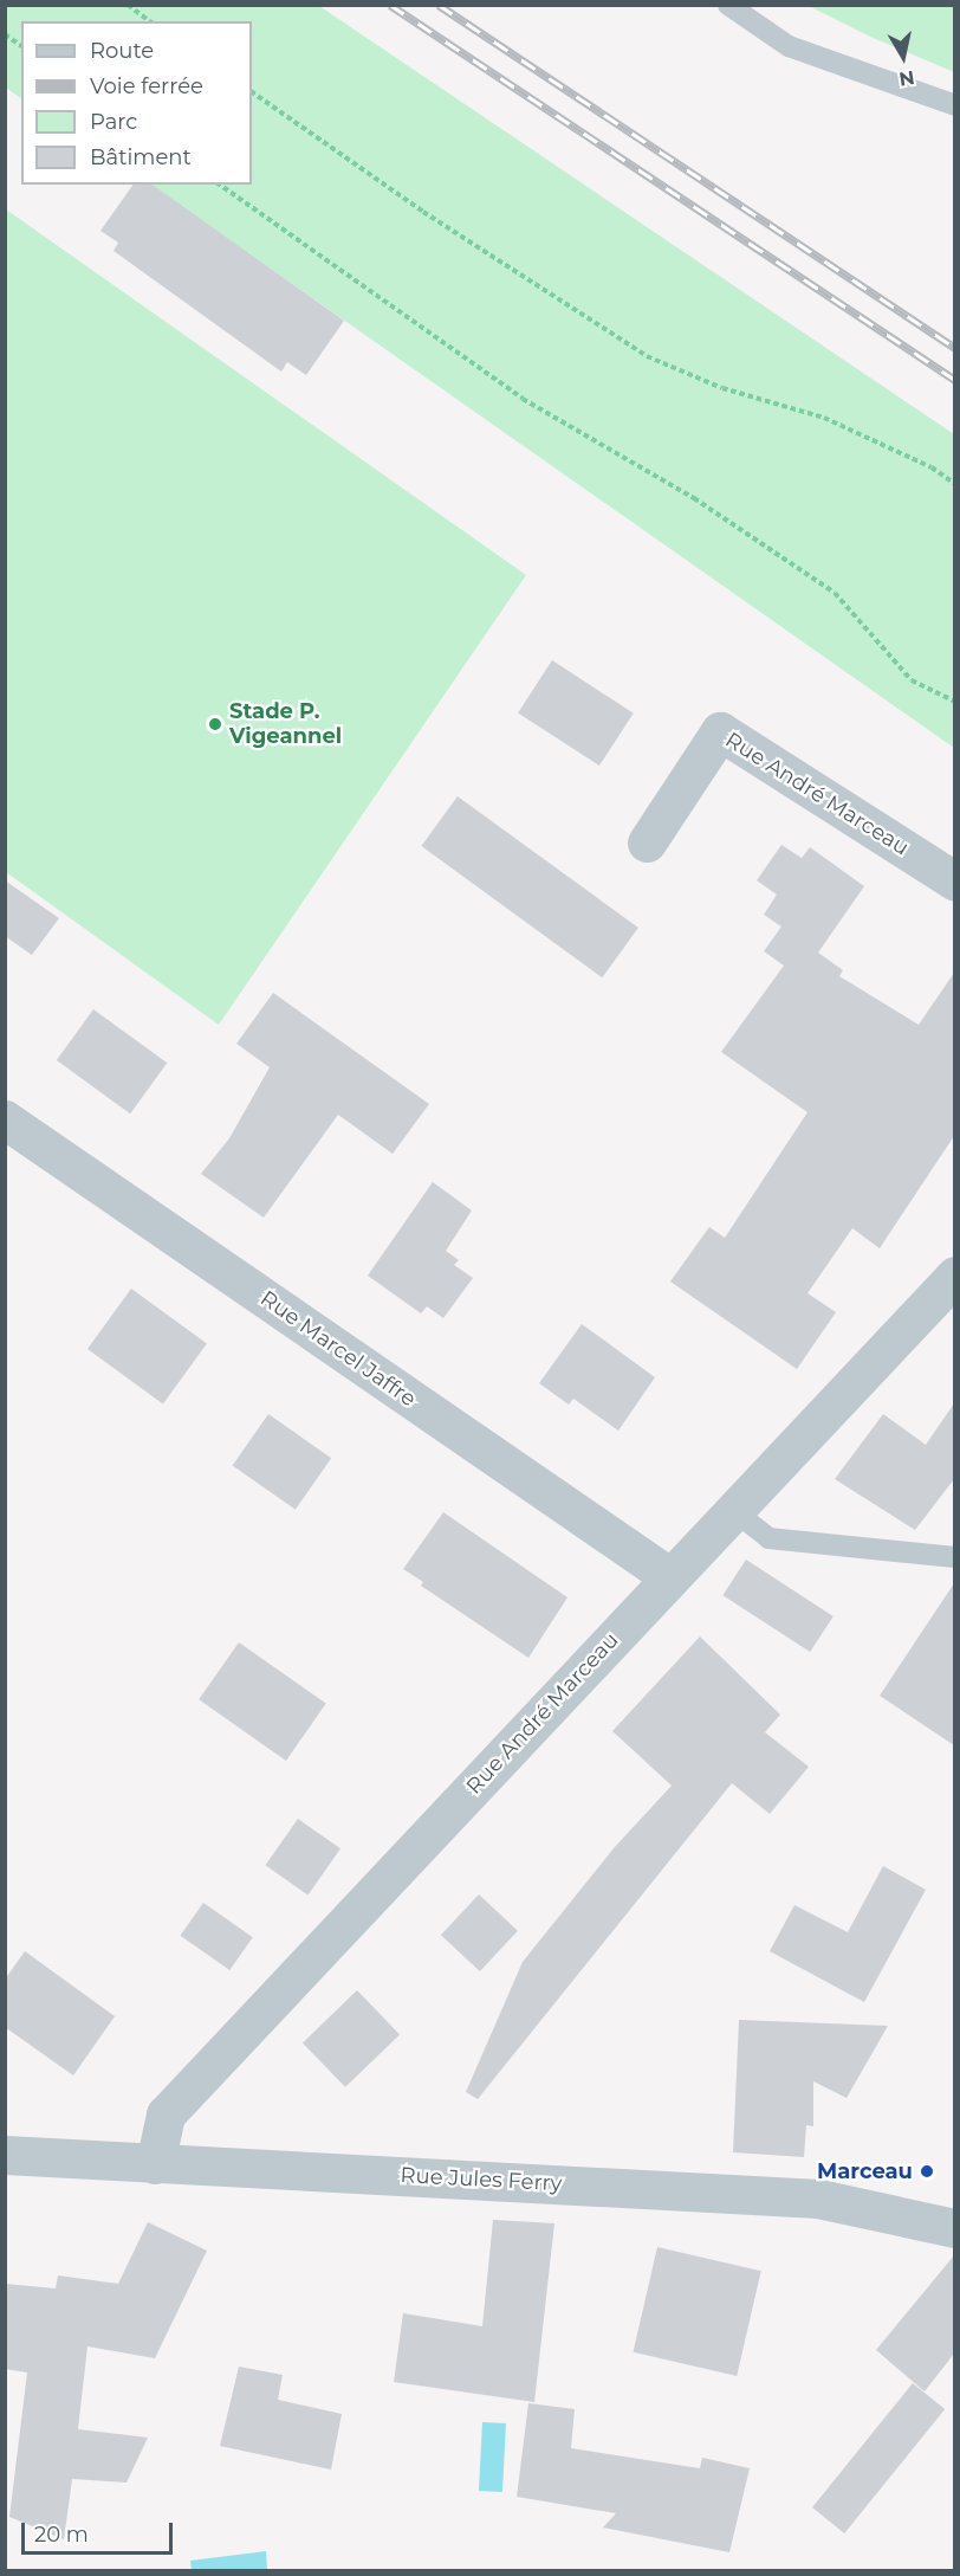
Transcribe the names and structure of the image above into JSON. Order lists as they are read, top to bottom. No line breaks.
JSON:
{"streets":{"street":["Rue André Marceau","Rue Marcel Jaffre","Rue Jules Ferry"]},"crossings":[["Rue André Marceau","Rue Marcel Jaffre"],["Rue André Marceau","Rue Jules Ferry"]],"places":["Stade P. Vigeannel","Marceau"],"legend":["Route","Voie ferrée","Parc","Bâtiment"],"scale_bar":"20 m","north":"bottom"}
